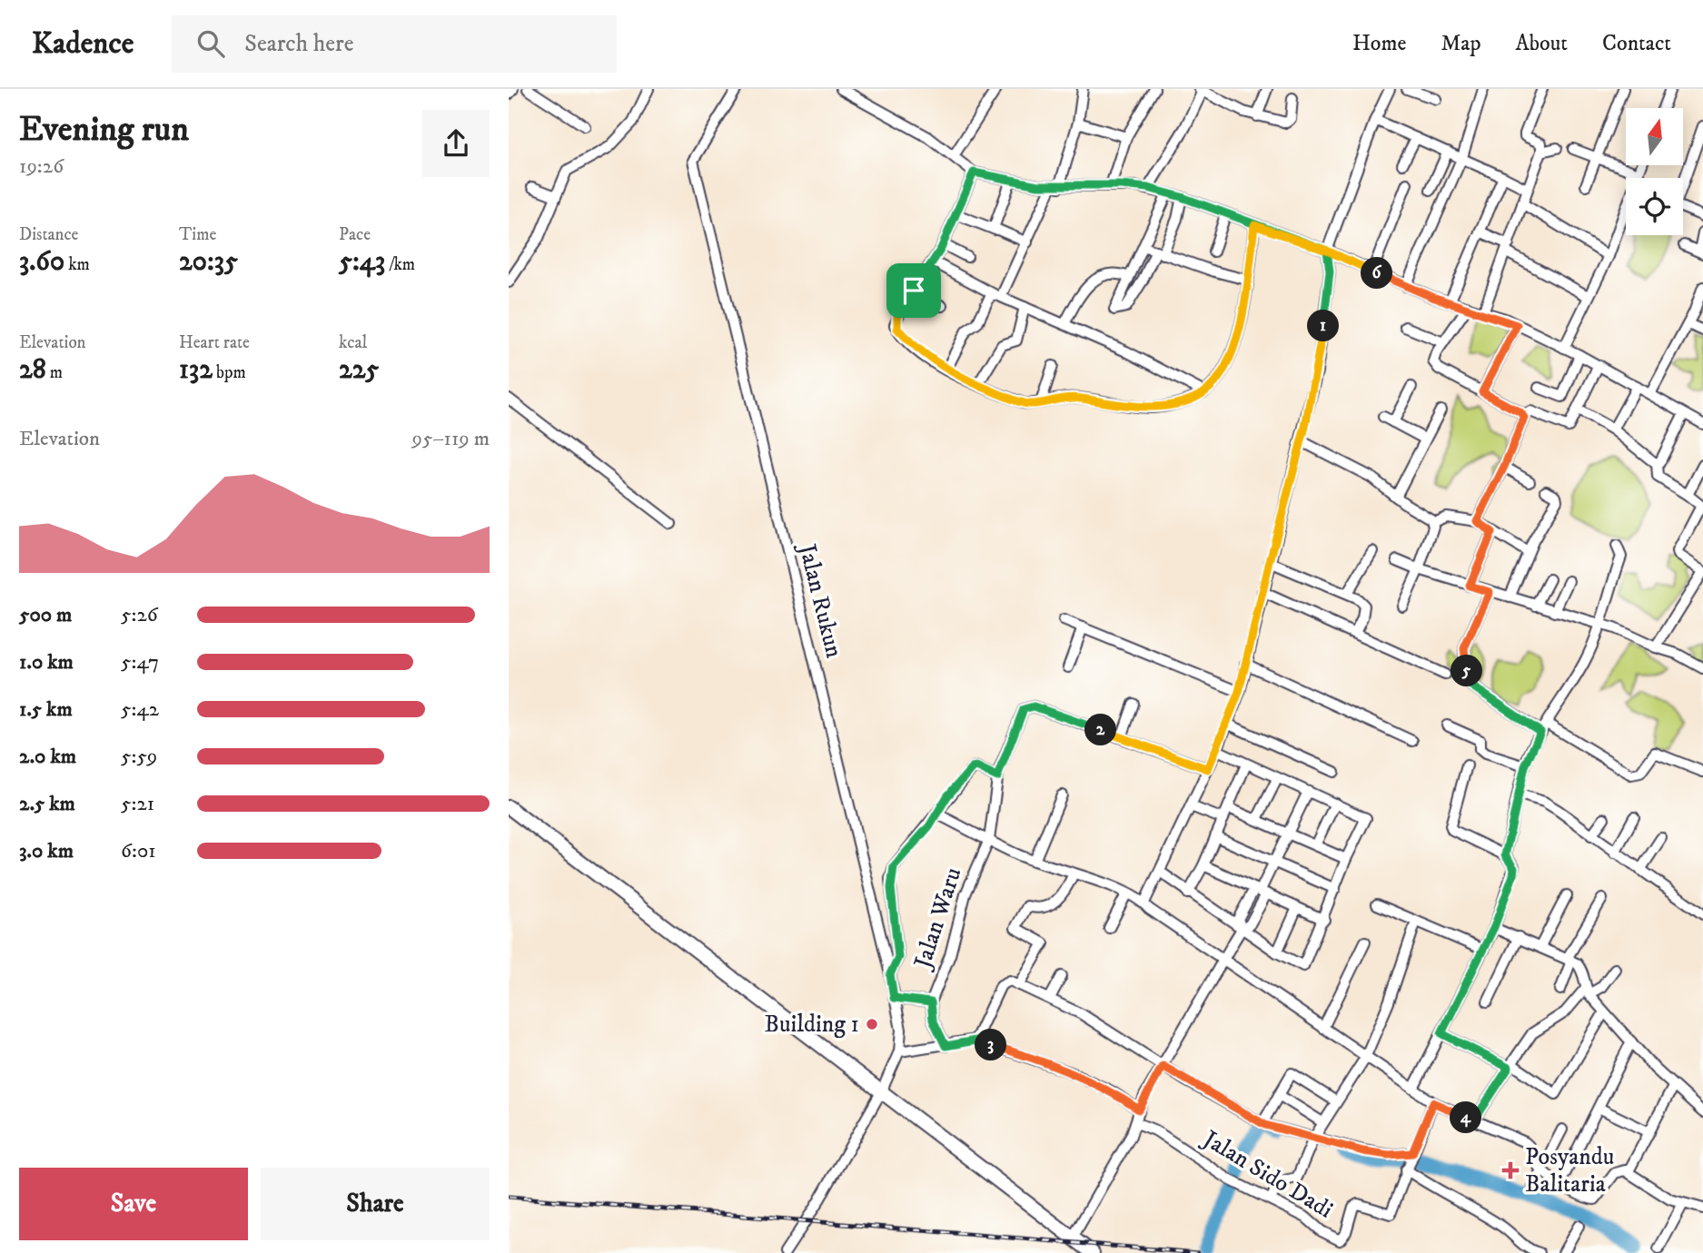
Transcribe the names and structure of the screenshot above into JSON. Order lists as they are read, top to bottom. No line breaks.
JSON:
{"streets":{"street":["Jalan Rukun","Jalan Waru","Jalan Sido Dadi"]},"places":{"other":["Building 1"],"health":["Posyandu Balitaria"]},"north":"top","page":{"header":"Kadence","search":"Search here","nav":["Home","Map","About","Contact"],"heading":["Evening run","19:26"],"stats":[["Distance","3.60 km"],["Time","20:35"],["Pace","5:43 /km"],["Elevation","28 m"],["Heart rate","132 bpm"],["kcal","225"]],"pins":["6","1","5","2","3","4"],"chart":["Elevation","95–119 m"],"list":[{"name":"500 m","note":"5:26"},{"name":"1.0 km","note":"5:47"},{"name":"1.5 km","note":"5:42"},{"name":"2.0 km","note":"5:59"},{"name":"2.5 km","note":"5:21"},{"name":"3.0 km","note":"6:01"}],"buttons":["Save","Share"]}}
